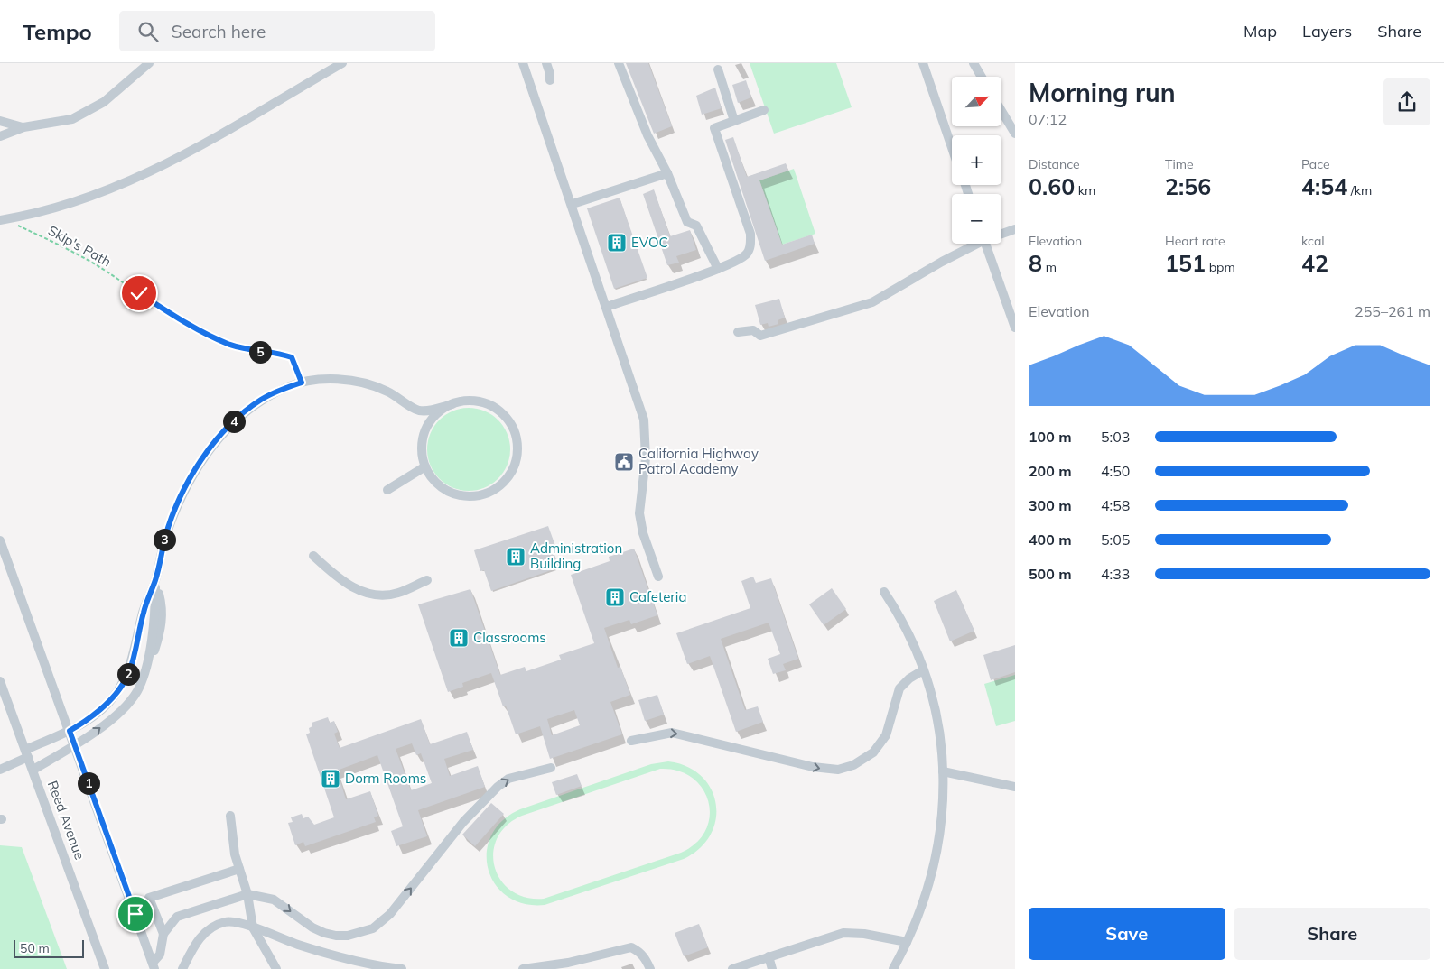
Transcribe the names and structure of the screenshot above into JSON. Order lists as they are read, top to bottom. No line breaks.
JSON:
{"streets":{"street":["Reed Avenue"],"path":["Skip's Path"]},"places":{"building":["EVOC","Administration Building","Cafeteria","Classrooms","Dorm Rooms"],"public building":["California Highway Patrol Academy"]},"scale_bar":"50 m","north":"top right","page":{"header":"Tempo","search":"Search here","nav":["Map","Layers","Share"],"heading":["Morning run","07:12"],"map_buttons":["+","−"],"stats":[["Distance","0.60 km"],["Time","2:56"],["Pace","4:54 /km"],["Elevation","8 m"],["Heart rate","151 bpm"],["kcal","42"]],"chart":["Elevation","255–261 m"],"pins":["5","4","3","2","1"],"list":[{"name":"100 m","note":"5:03"},{"name":"200 m","note":"4:50"},{"name":"300 m","note":"4:58"},{"name":"400 m","note":"5:05"},{"name":"500 m","note":"4:33"}],"buttons":["Save","Share"],"scale":"50 m"}}
